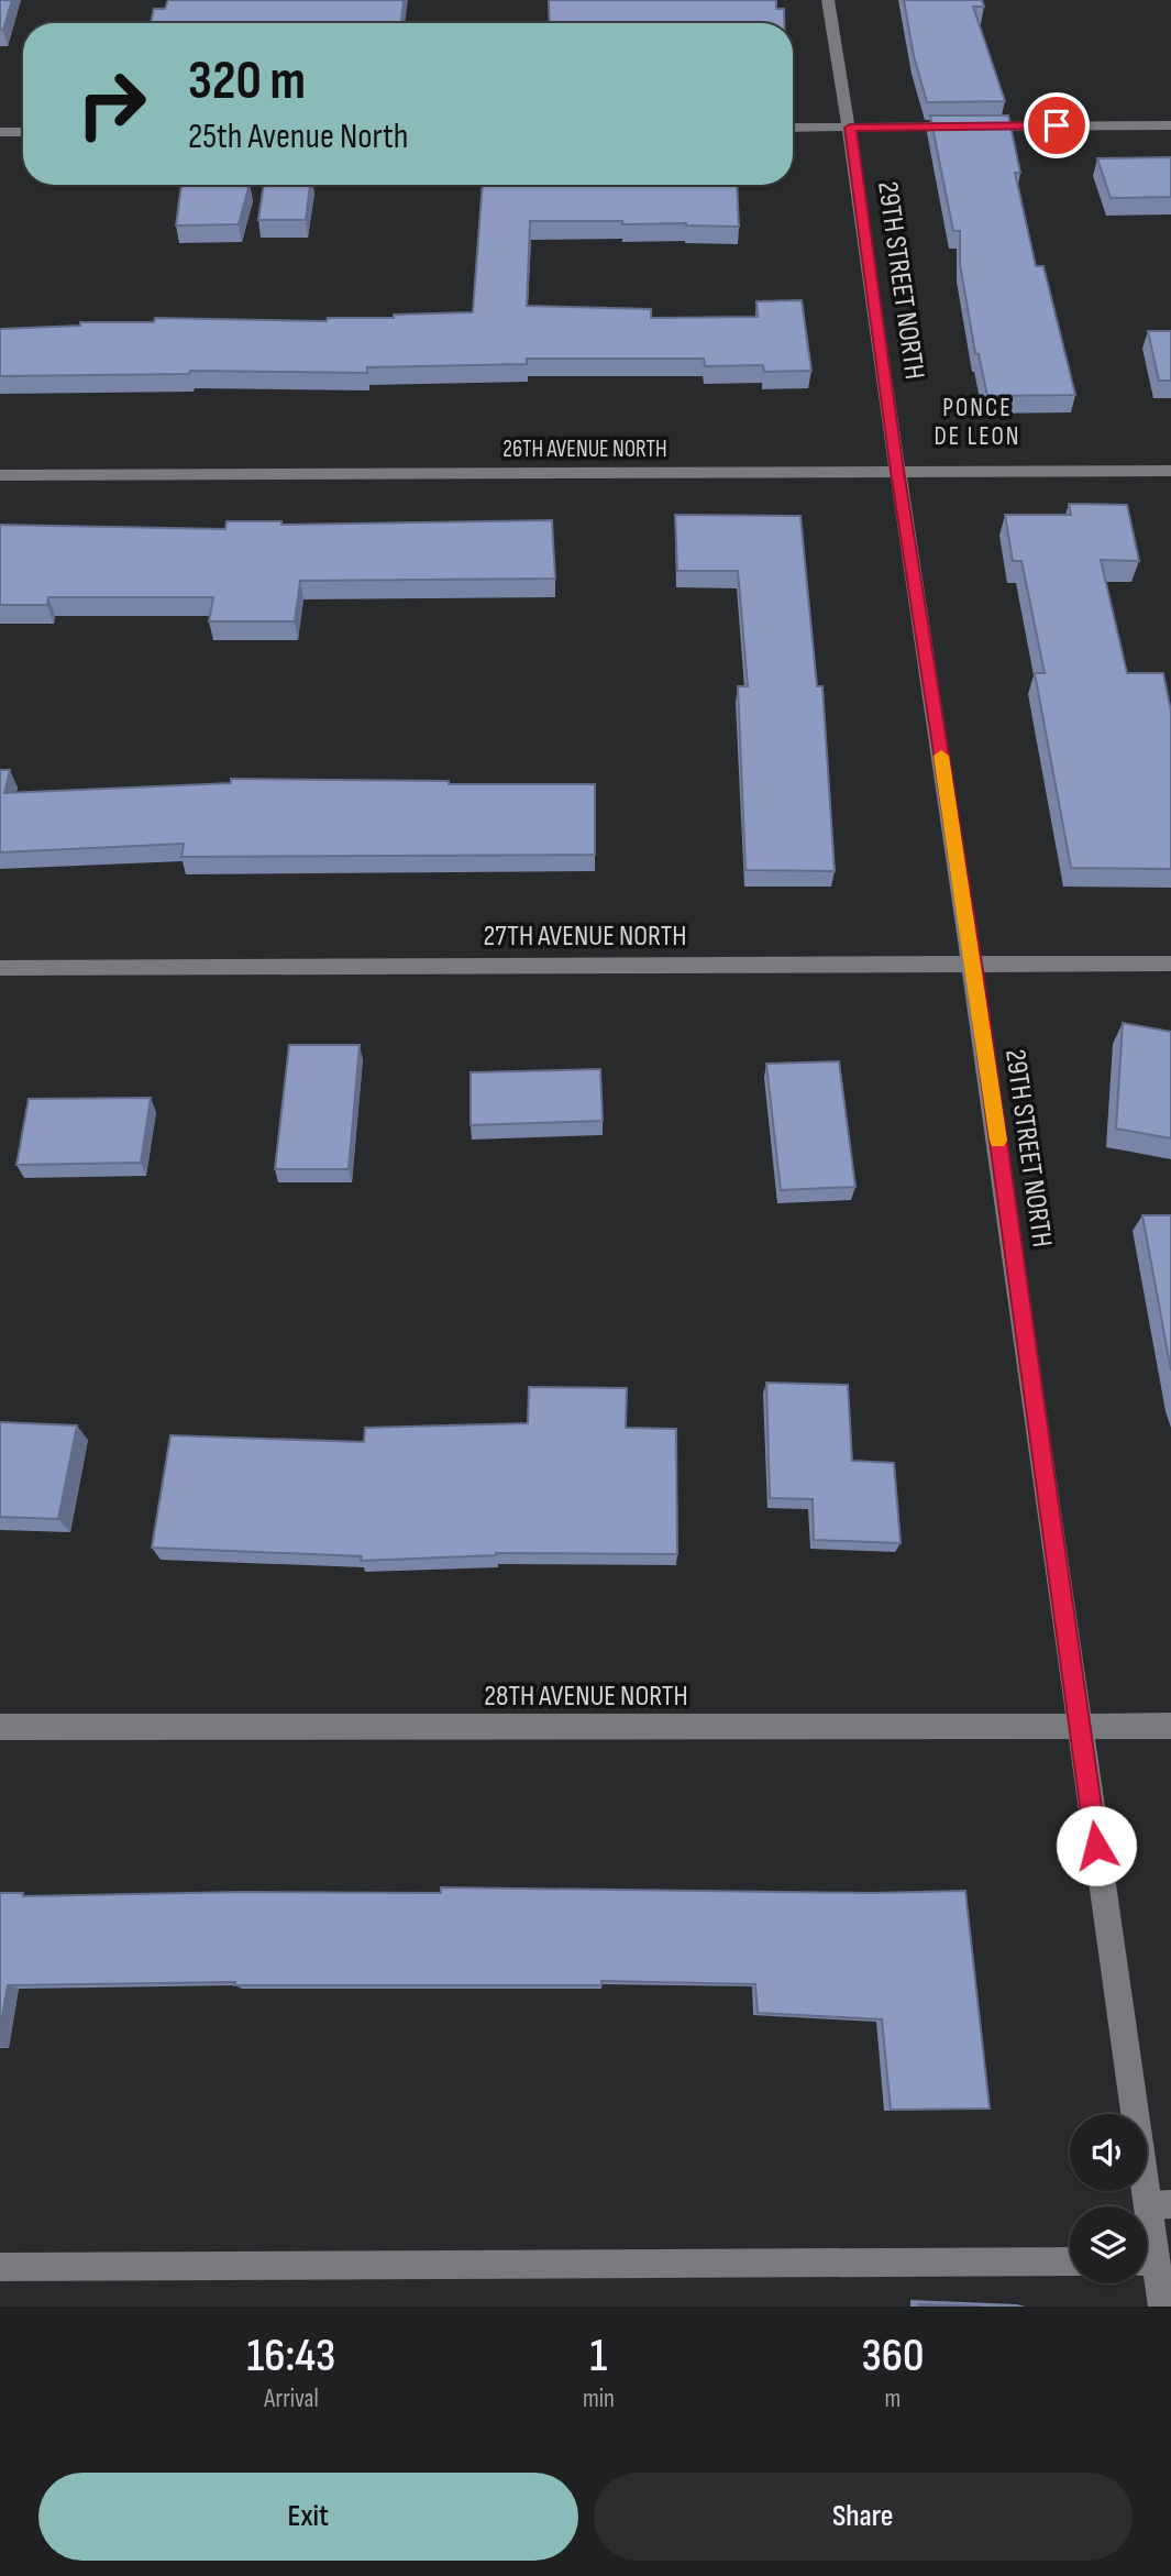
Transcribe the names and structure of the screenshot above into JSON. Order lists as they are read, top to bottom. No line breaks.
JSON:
{"streets":{"street":["29TH STREET NORTH","26TH AVENUE NORTH","27TH AVENUE NORTH","28TH AVENUE NORTH"]},"crossings":[["29TH STREET NORTH","26TH AVENUE NORTH"],["29TH STREET NORTH","27TH AVENUE NORTH"],["29TH STREET NORTH","28TH AVENUE NORTH"]],"districts":["PONCE DE LEON"],"page":{"turn":["320 m","25th Avenue North"],"eta":["16:43","Arrival","1","min","360","m"],"buttons":["Exit","Share"]}}
